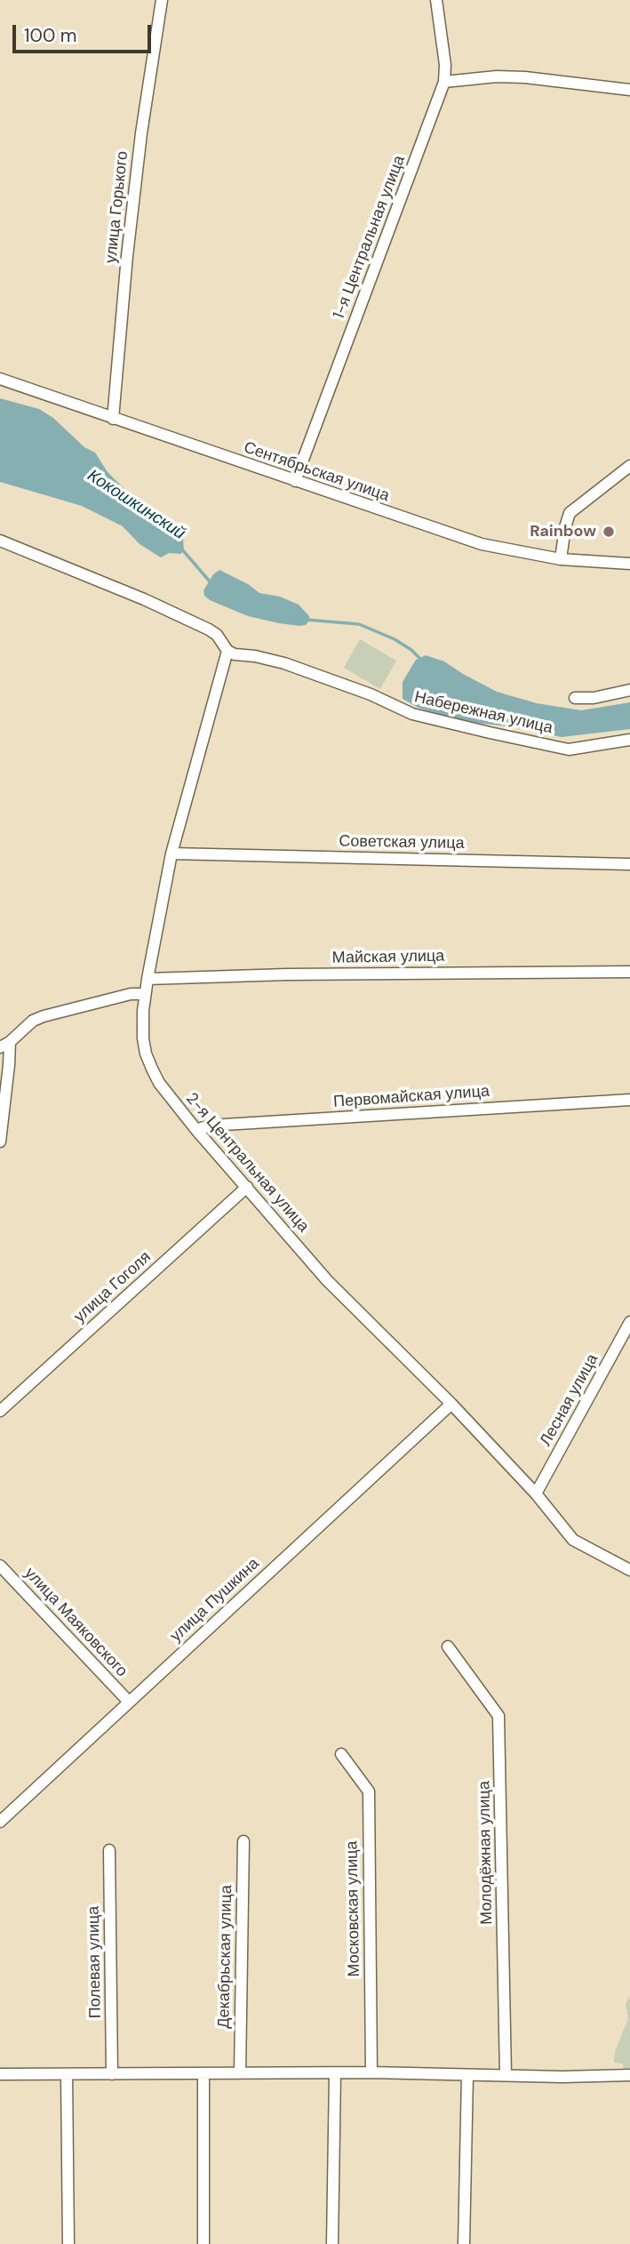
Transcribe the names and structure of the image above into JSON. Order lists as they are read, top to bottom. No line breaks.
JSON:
{"streets":{"street":["улица Горького","1-я Центральная улица","Сентябрьская улица","Набережная улица","Советская улица","Майская улица","Первомайская улица","2-я Центральная улица","улица Гоголя","Лесная улица","улица Пушкина","улица Маяковского","Молодёжная улица","Московская улица","Декабрьская улица","Полевая улица"]},"crossings":[["улица Горького","Сентябрьская улица"],["1-я Центральная улица","Сентябрьская улица"],["Набережная улица","2-я Центральная улица"],["Советская улица","2-я Центральная улица"],["Майская улица","2-я Центральная улица"],["Первомайская улица","2-я Центральная улица"],["2-я Центральная улица","улица Гоголя"],["2-я Центральная улица","Лесная улица"],["2-я Центральная улица","улица Пушкина"],["улица Пушкина","улица Маяковского"]],"water":["Кокошкинский"],"places":["Rainbow"],"scale_bar":"100 m"}
